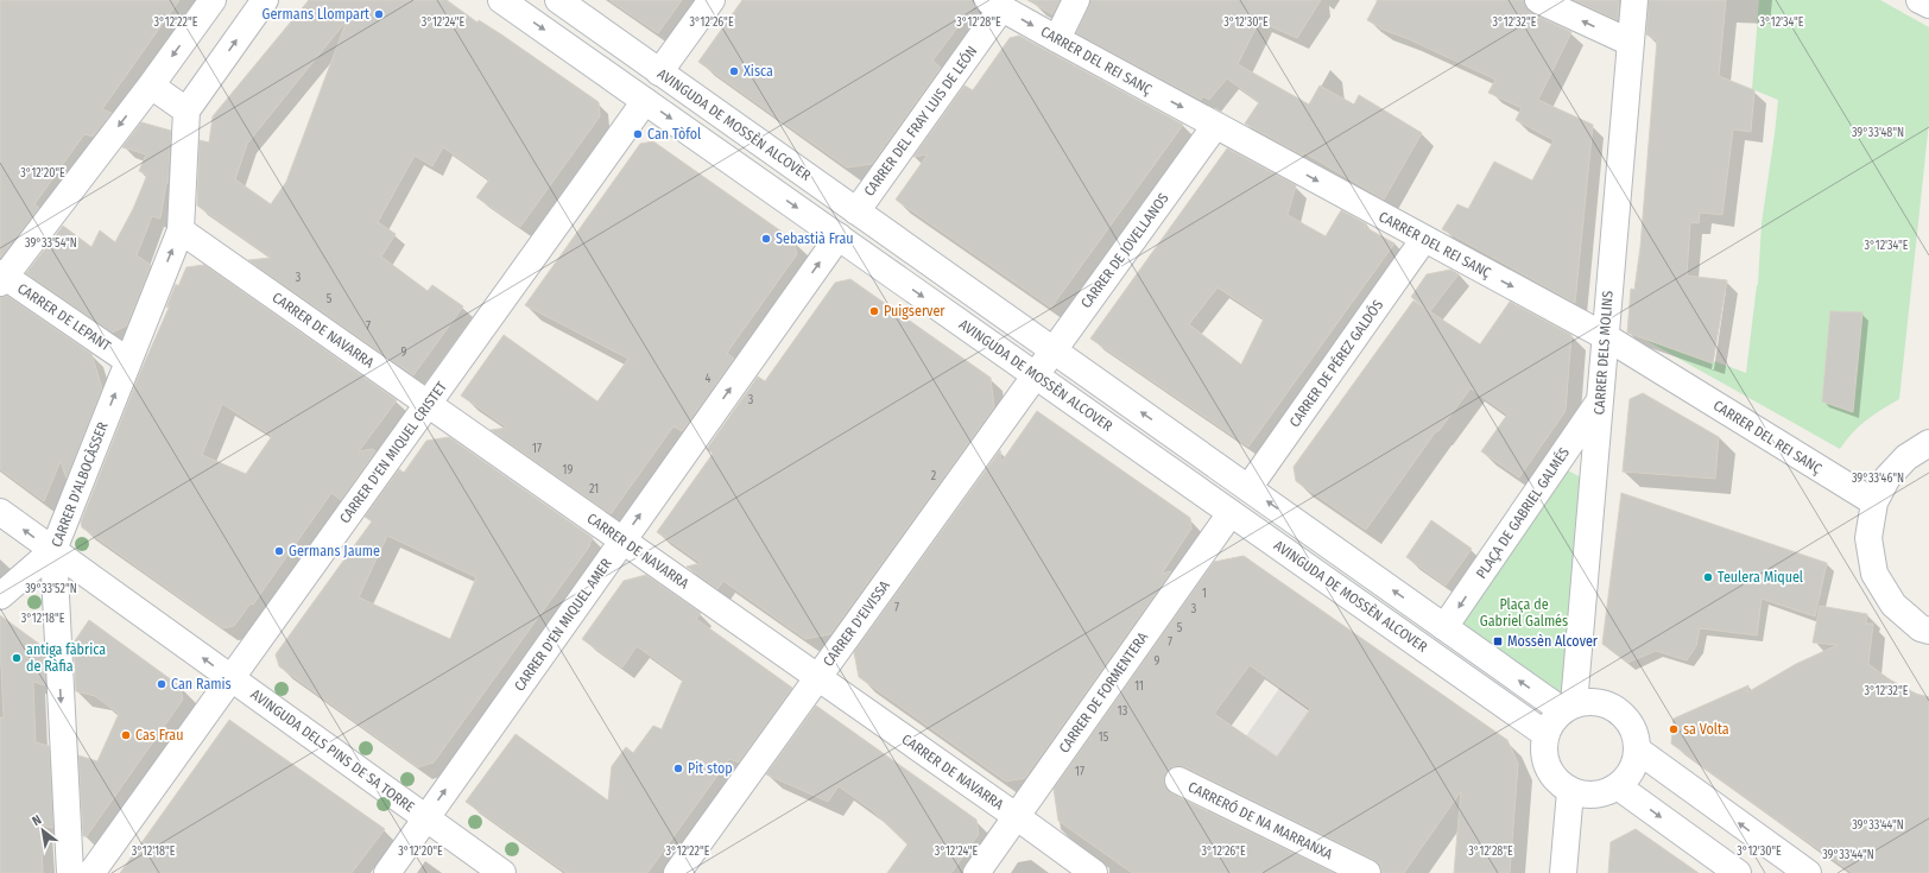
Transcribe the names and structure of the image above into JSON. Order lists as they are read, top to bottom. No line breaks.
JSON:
{"streets":{"street":["CARRER DEL REI SANÇ","CARRER DEL FRAY LUIS DE LEÓN","AVINGUDA DE MOSSÈN ALCOVER","CARRER DE JOVELLANOS","CARRER DE LEPANT","CARRER DE NAVARRA","CARRER DELS MOLINS","CARRER DE PÉREZ GALDÓS","CARRER D'EN MIQUEL CRISTET","CARRER D'ALBOCÀSSER","PLAÇA DE GABRIEL GALMÉS","CARRER D'EIVISSA","CARRER D'EN MIQUEL AMER","CARRER DE FORMENTERA","AVINGUDA DELS PINS DE SA TORRE","CARRERÓ DE NA MARRANXA"]},"crossings":[["CARRER DEL REI SANÇ","CARRER DEL FRAY LUIS DE LEÓN"],["CARRER DEL REI SANÇ","CARRER DE JOVELLANOS"],["CARRER DEL REI SANÇ","CARRER DELS MOLINS"],["CARRER DEL REI SANÇ","CARRER DE PÉREZ GALDÓS"],["CARRER DEL FRAY LUIS DE LEÓN","AVINGUDA DE MOSSÈN ALCOVER"],["AVINGUDA DE MOSSÈN ALCOVER","CARRER DE JOVELLANOS"],["AVINGUDA DE MOSSÈN ALCOVER","CARRER DELS MOLINS"],["AVINGUDA DE MOSSÈN ALCOVER","CARRER DE PÉREZ GALDÓS"],["AVINGUDA DE MOSSÈN ALCOVER","CARRER D'EN MIQUEL CRISTET"],["AVINGUDA DE MOSSÈN ALCOVER","PLAÇA DE GABRIEL GALMÉS"],["AVINGUDA DE MOSSÈN ALCOVER","CARRER D'EIVISSA"],["AVINGUDA DE MOSSÈN ALCOVER","CARRER D'EN MIQUEL AMER"],["AVINGUDA DE MOSSÈN ALCOVER","CARRER DE FORMENTERA"],["CARRER DE JOVELLANOS","CARRER D'EIVISSA"],["CARRER DE LEPANT","CARRER D'ALBOCÀSSER"],["CARRER DE NAVARRA","CARRER D'EN MIQUEL CRISTET"],["CARRER DE NAVARRA","CARRER D'ALBOCÀSSER"],["CARRER DE NAVARRA","CARRER D'EIVISSA"],["CARRER DE NAVARRA","CARRER D'EN MIQUEL AMER"],["CARRER DE NAVARRA","CARRER DE FORMENTERA"],["CARRER DELS MOLINS","PLAÇA DE GABRIEL GALMÉS"],["CARRER D'EN MIQUEL CRISTET","AVINGUDA DELS PINS DE SA TORRE"],["CARRER D'ALBOCÀSSER","AVINGUDA DELS PINS DE SA TORRE"],["CARRER D'EN MIQUEL AMER","AVINGUDA DELS PINS DE SA TORRE"]],"one_way":["CARRER DEL REI SANÇ","PLAÇA DE GABRIEL GALMÉS","CARRER D'EN MIQUEL AMER","AVINGUDA DELS PINS DE SA TORRE"],"parks":["Plaça de Gabriel Galmés"],"places":{"other":["Germans Llompart","Xisca","Can Tòfol","Sebastià Frau","Puigserver","Germans Jaume","Teulera Miquel","antiga fàbrica de Ràfia","Can Ramis","sa Volta","Cas Frau","Pit stop"],"transit":["Mossèn Alcover"]},"house_numbers":["3","5","7","9","4","3","17","19","2","21","1","7","3","5","7","9","11","13","15","17"],"north":"top left","coordinates":["3°12'34\"E","3°12'22\"E","3°12'24\"E","3°12'26\"E","3°12'28\"E","3°12'32\"E","3°12'30\"E","39°33'48\"N","3°12'20\"E","39°33'54\"N","39°33'46\"N","39°33'52\"N","3°12'18\"E","39°33'44\"N"]}
